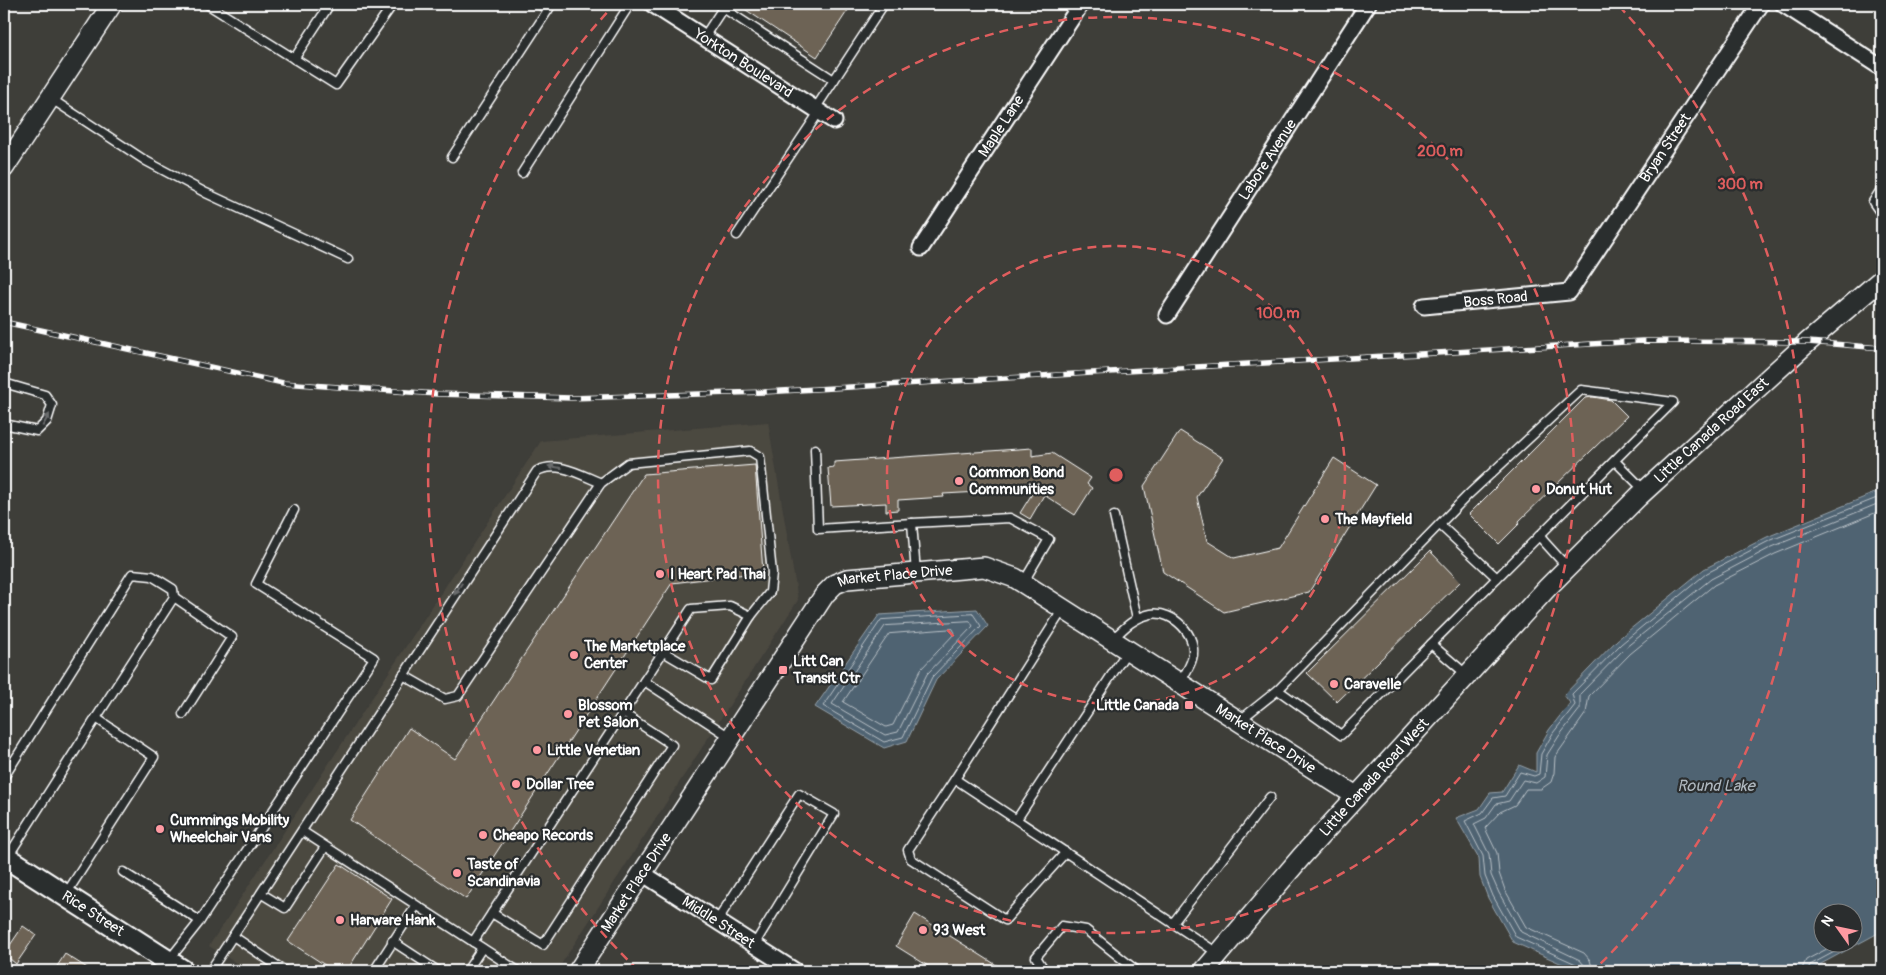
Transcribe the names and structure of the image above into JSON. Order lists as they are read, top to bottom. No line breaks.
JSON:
{"streets":{"main road":["Rice Street"],"street":["Yorkton Boulevard","Maple Lane","Bryan Street","Labore Avenue","Boss Road","Little Canada Road East","Market Place Drive","Little Canada Road West","Middle Street"]},"crossings":[["Bryan Street","Boss Road"],["Little Canada Road East","Little Canada Road West"],["Market Place Drive","Little Canada Road West"],["Market Place Drive","Middle Street"]],"water":["Round Lake"],"places":{"other":["Common Bond Communities","Donut Hut","The Mayfield","I Heart Pad Thai","The Marketplace Center","Caravelle","Blossom Pet Salon","Little Venetian","Dollar Tree","Cummings Mobility Wheelchair Vans","Cheapo Records","Taste of Scandinavia","Harware Hank","93 West"],"transit":["Litt Can Transit Ctr","Little Canada"]},"north":"top left","rings":["200 m","300 m","100 m"]}
